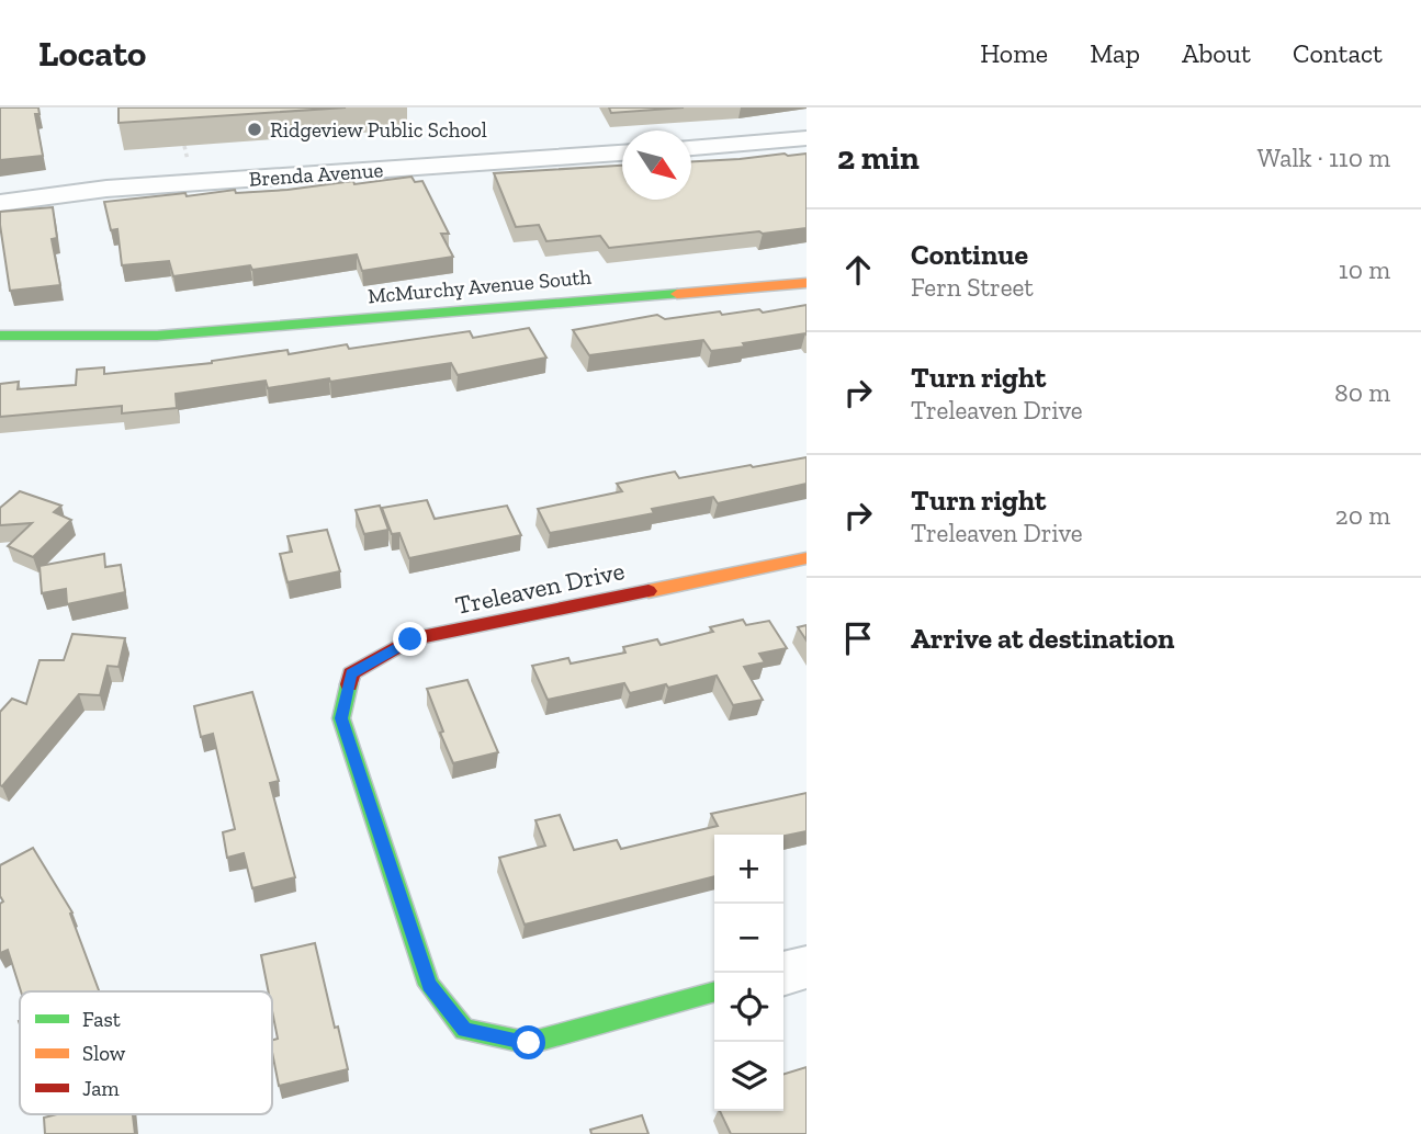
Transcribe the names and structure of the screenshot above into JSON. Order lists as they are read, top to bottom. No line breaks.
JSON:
{"streets":{"street":["Brenda Avenue","McMurchy Avenue South","Treleaven Drive"]},"places":["Ridgeview Public School"],"legend":["Fast","Slow","Jam"],"north":"bottom right","page":{"header":"Locato","nav":["Home","Map","About","Contact"],"heading":["2 min","Walk · 110 m"],"list":[["Continue","Fern Street","10 m"],["Turn right","Treleaven Drive","80 m"],["Turn right","Treleaven Drive","20 m"],"Arrive at destination"],"map_buttons":["+","−"]}}
